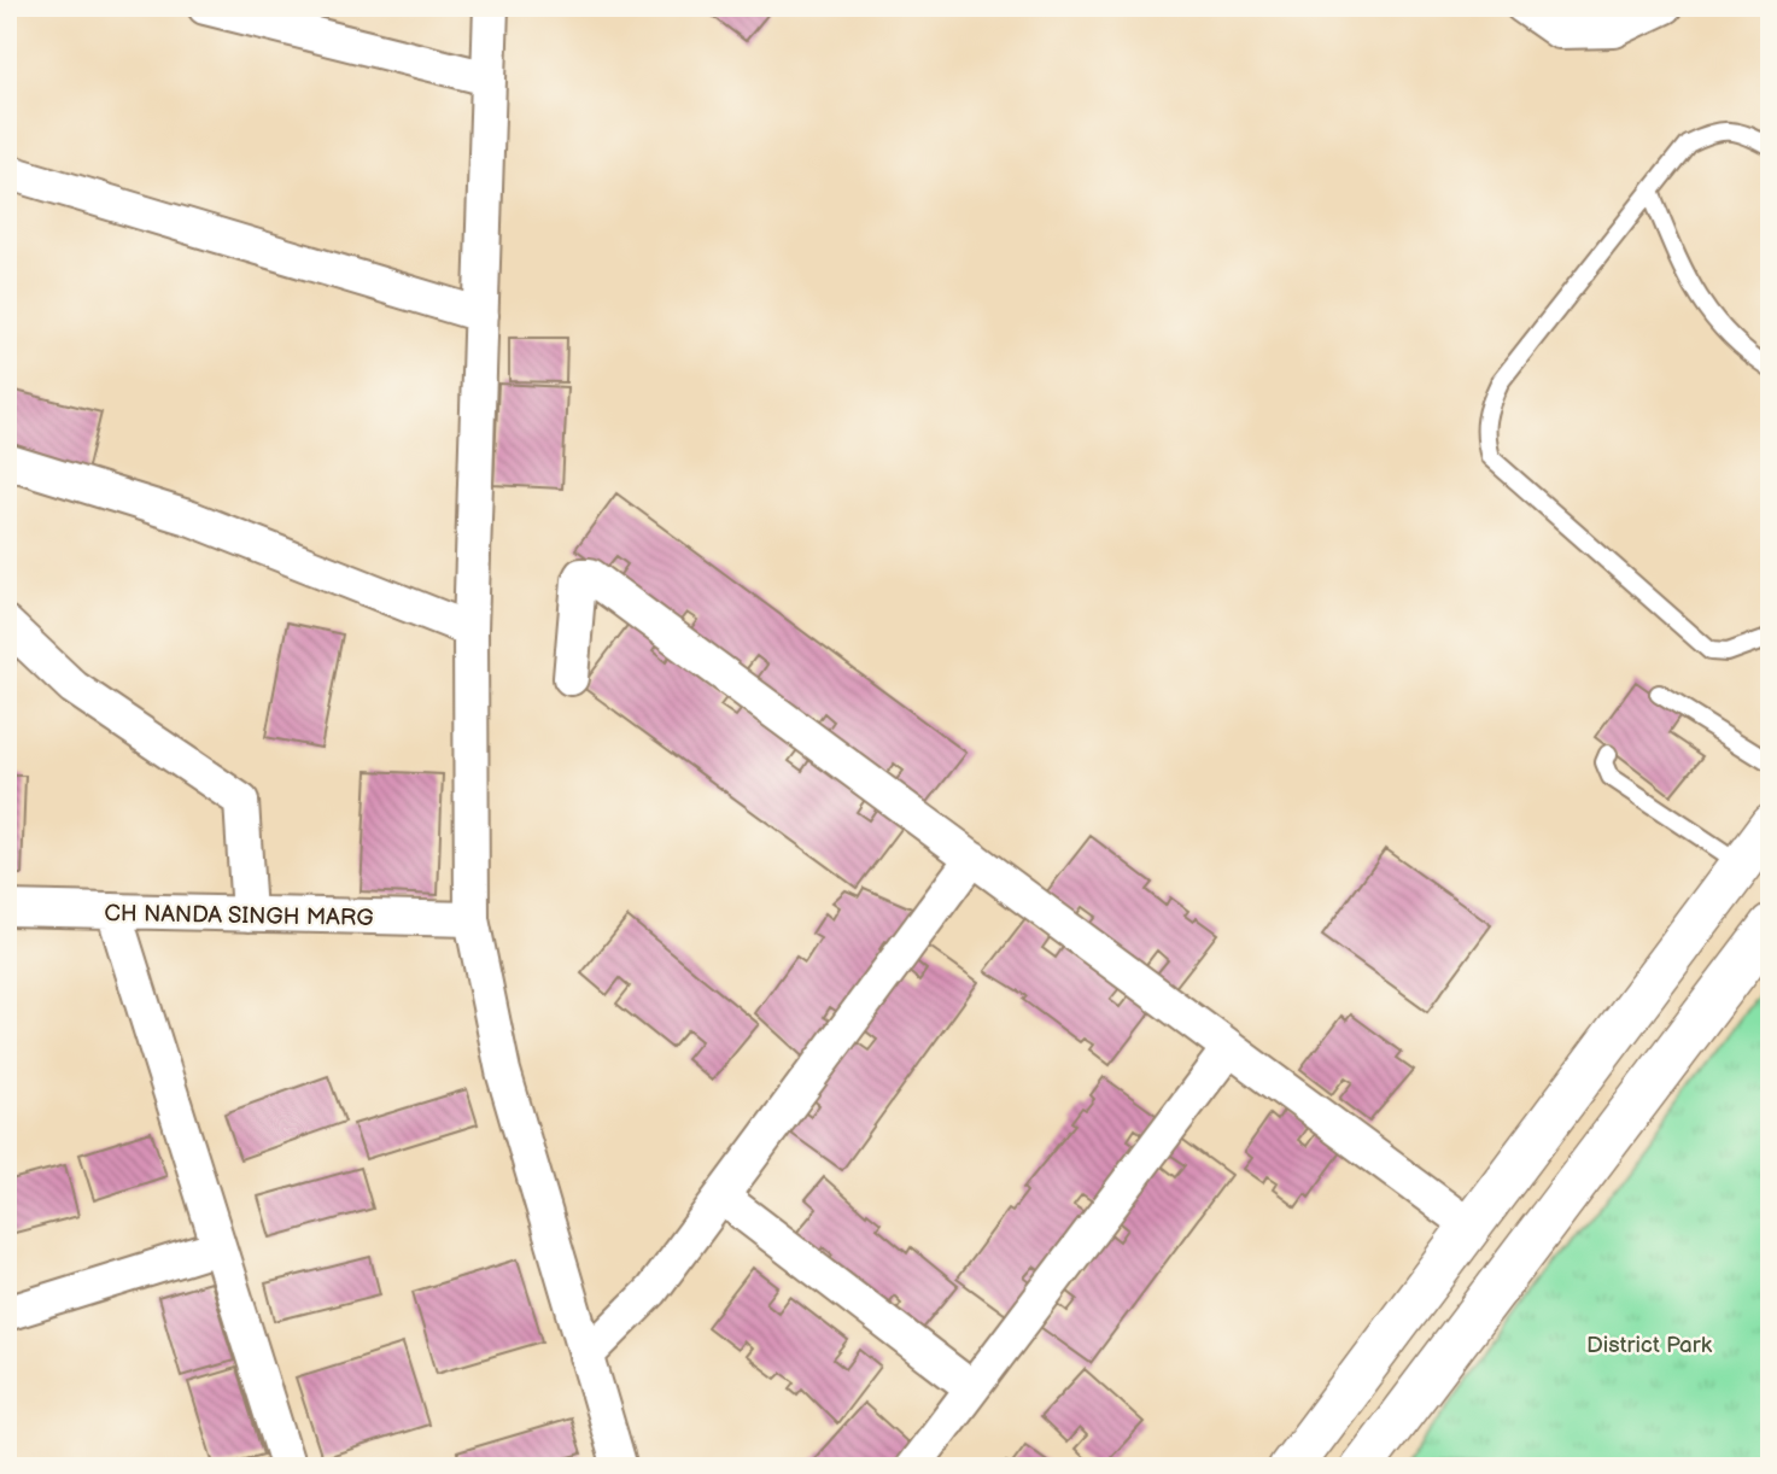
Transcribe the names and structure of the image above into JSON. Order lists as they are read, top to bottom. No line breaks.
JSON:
{"streets":{"street":["CH NANDA SINGH MARG"]},"parks":["District Park"]}
